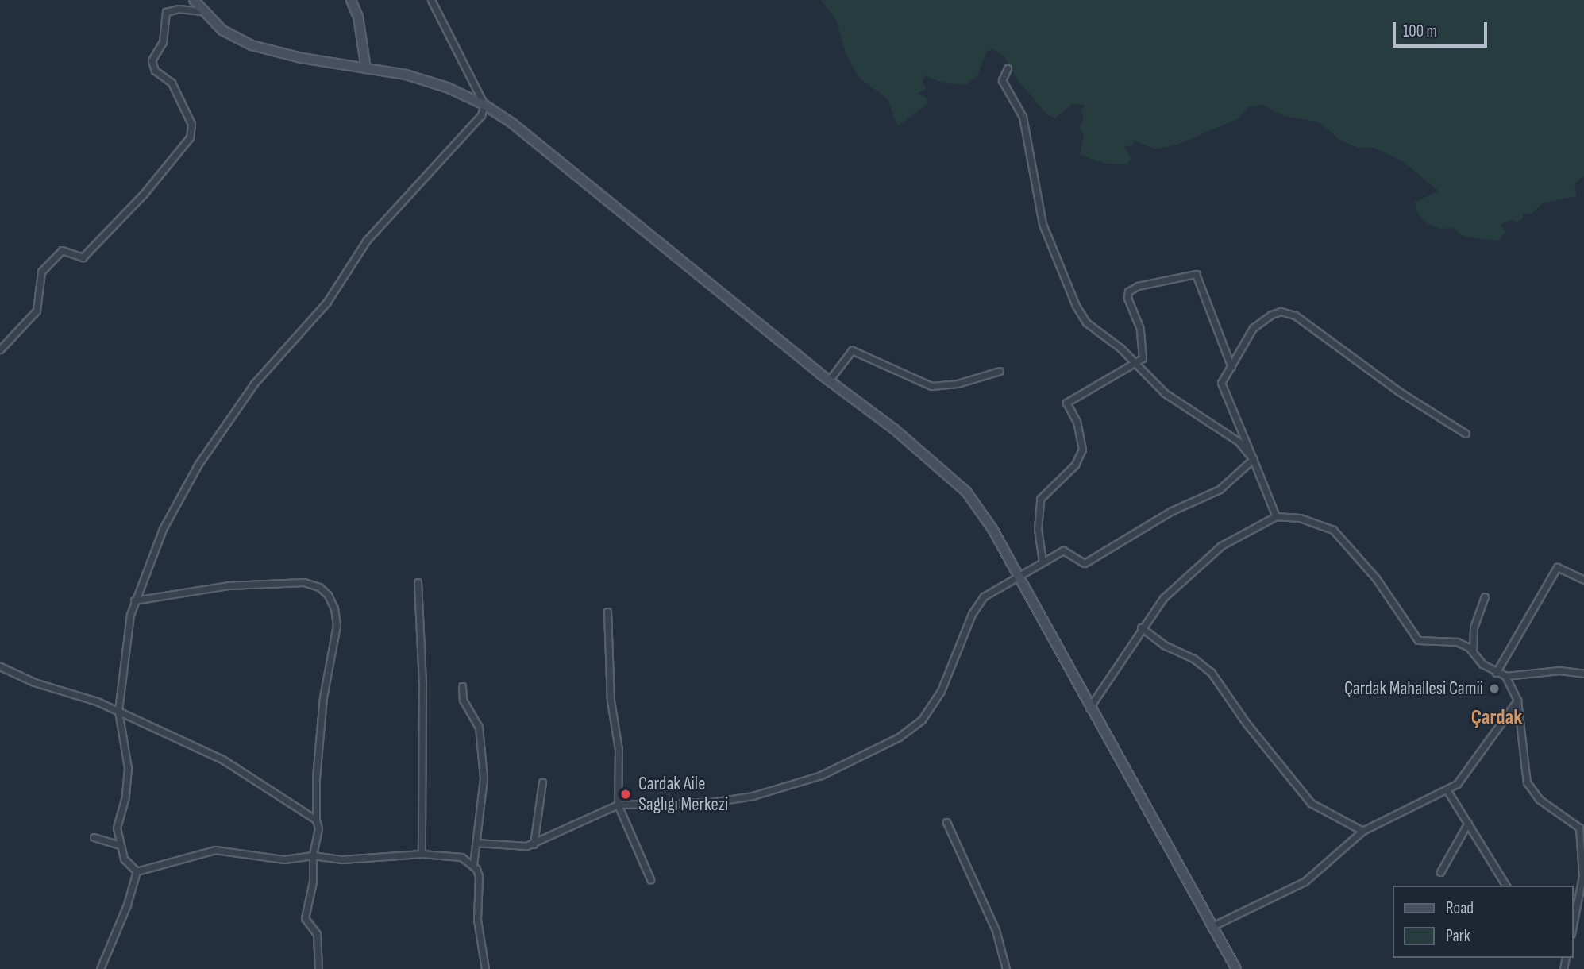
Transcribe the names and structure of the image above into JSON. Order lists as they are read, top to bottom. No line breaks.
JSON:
{"districts":["Çardak"],"places":["Çardak Mahallesi Camii","Cardak Aile Saglıgı Merkezi"],"legend":["Road","Park"],"scale_bar":"100 m"}
